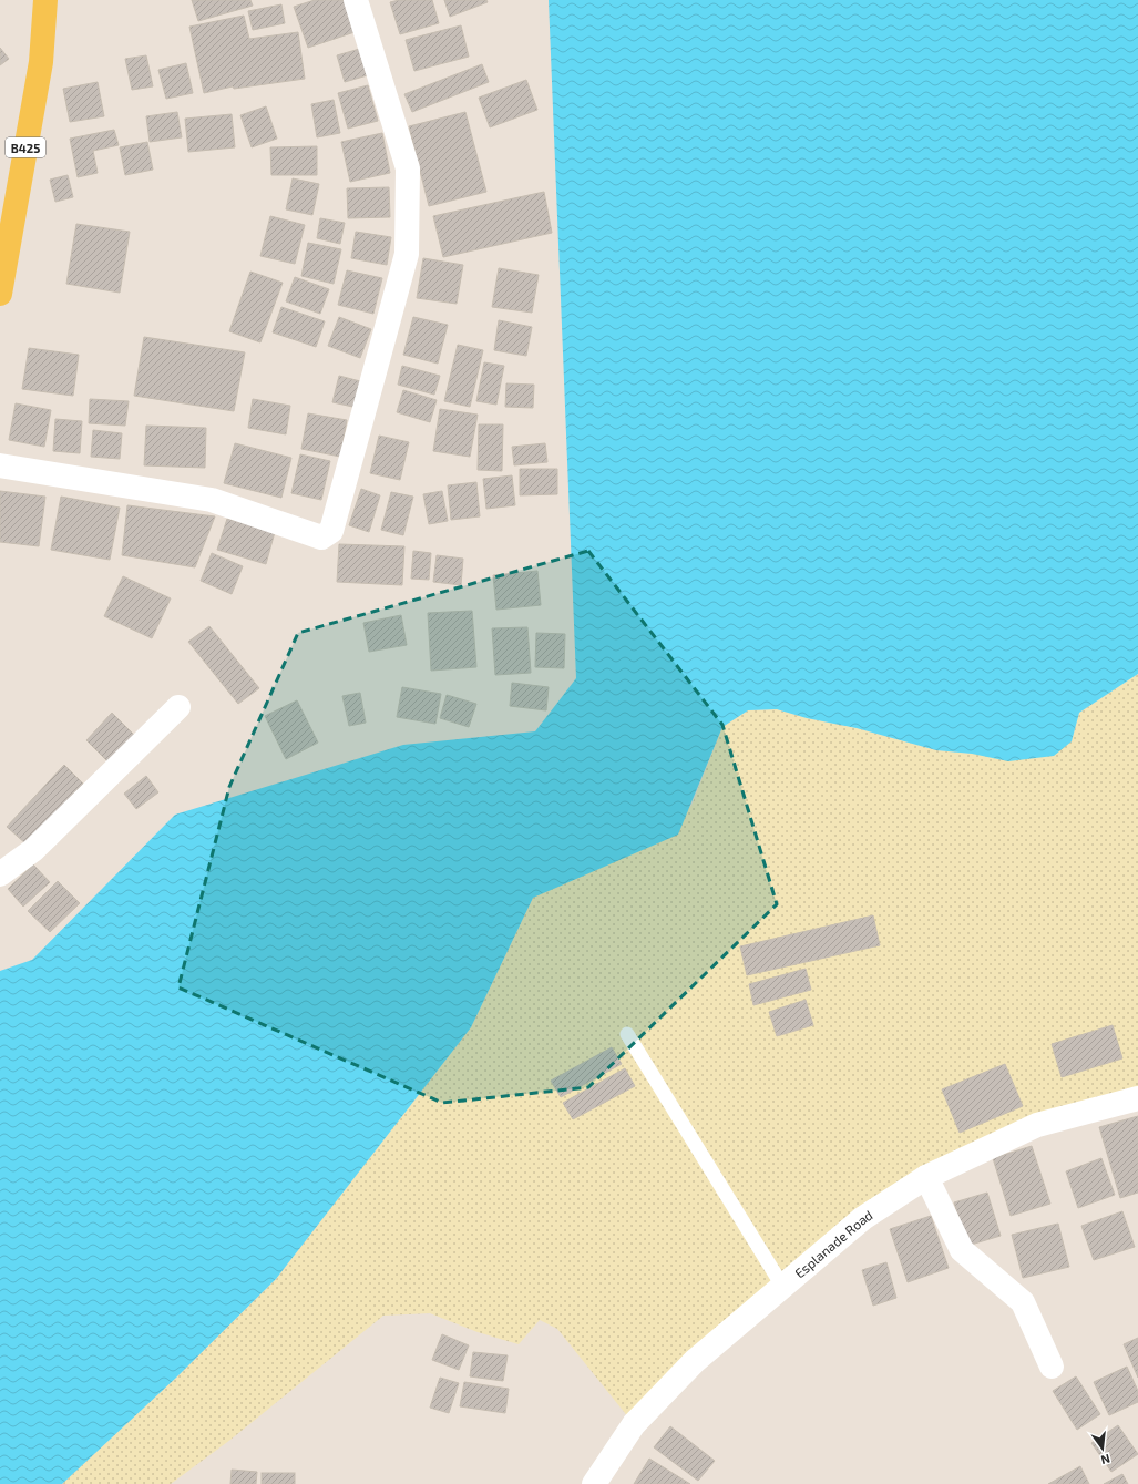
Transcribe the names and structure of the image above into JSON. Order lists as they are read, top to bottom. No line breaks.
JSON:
{"streets":{"main road":["B425"],"street":["Esplanade Road"]},"north":"bottom"}
